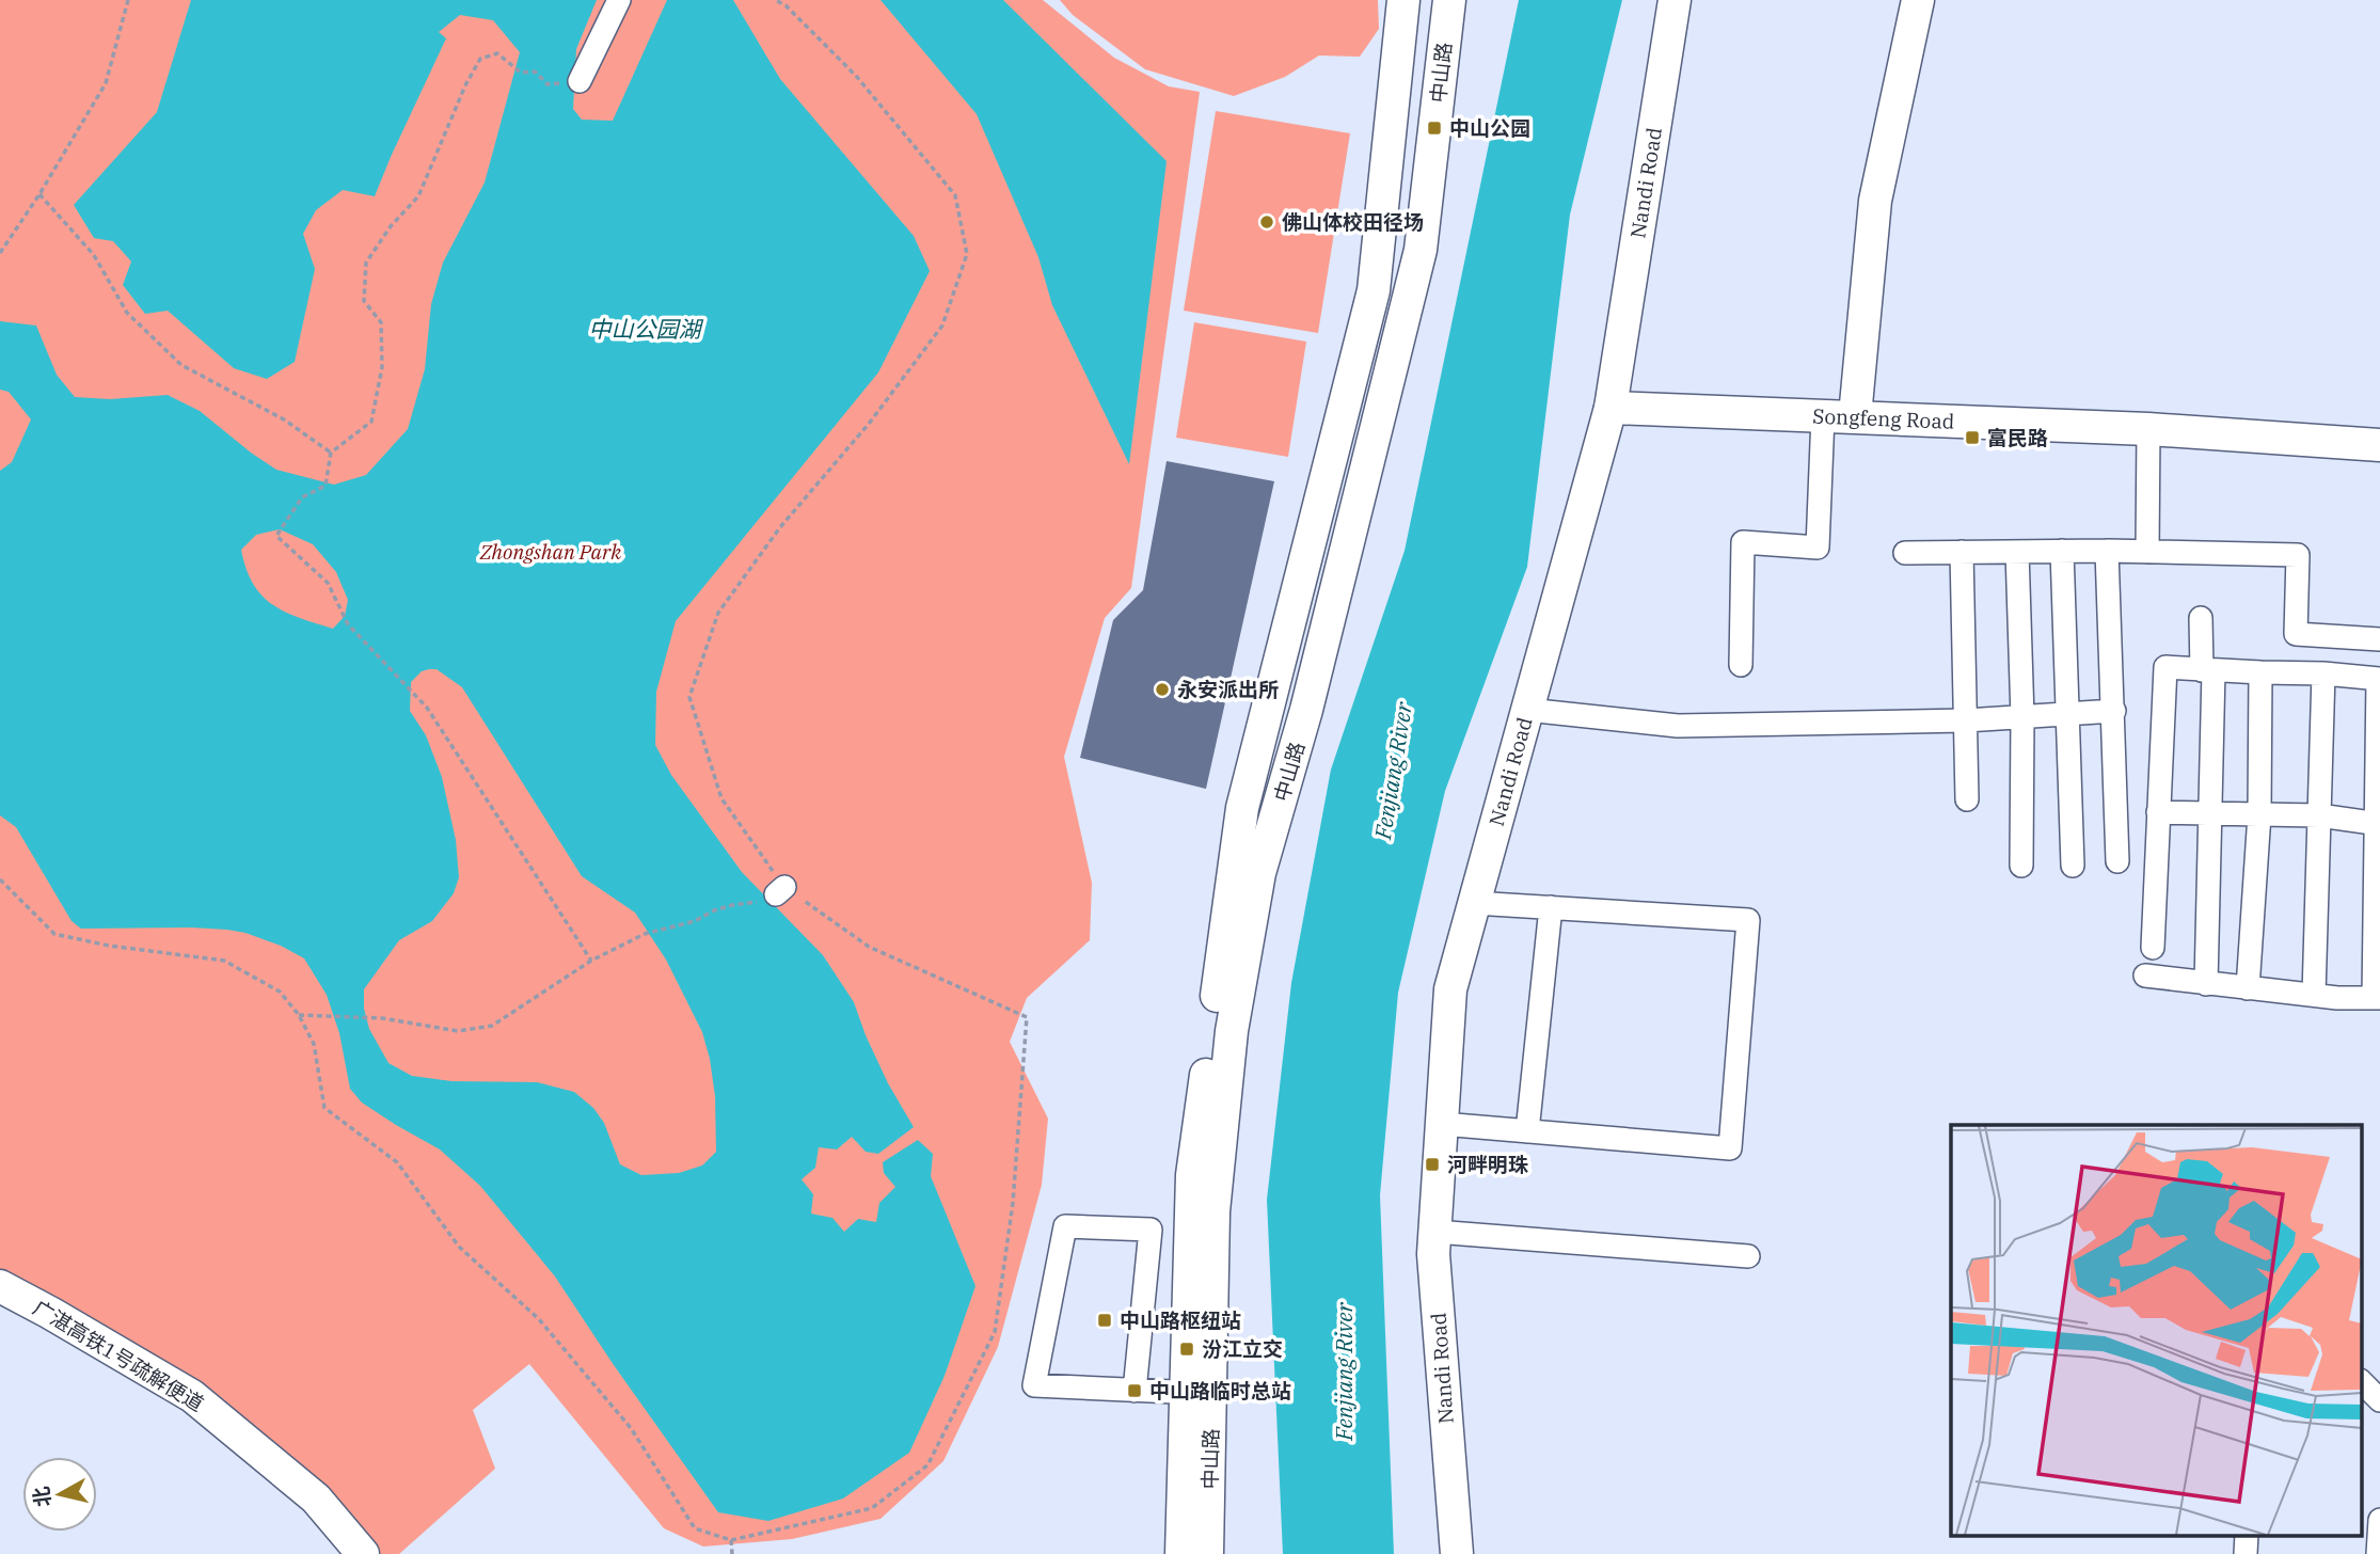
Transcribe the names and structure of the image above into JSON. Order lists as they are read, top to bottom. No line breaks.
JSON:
{"streets":{"street":["中山路","Nandi Road","Songfeng Road","广湛高铁1号疏解便道"]},"crossings":[["Nandi Road","Songfeng Road"]],"water":["中山公园湖","Fenjiang River"],"parks":["Zhongshan Park"],"places":{"transit":["中山公园","富民路","河畔明珠","中山路枢纽站","汾江立交","中山路临时总站"],"other":["佛山体校田径场","永安派出所"]},"north":"left"}
